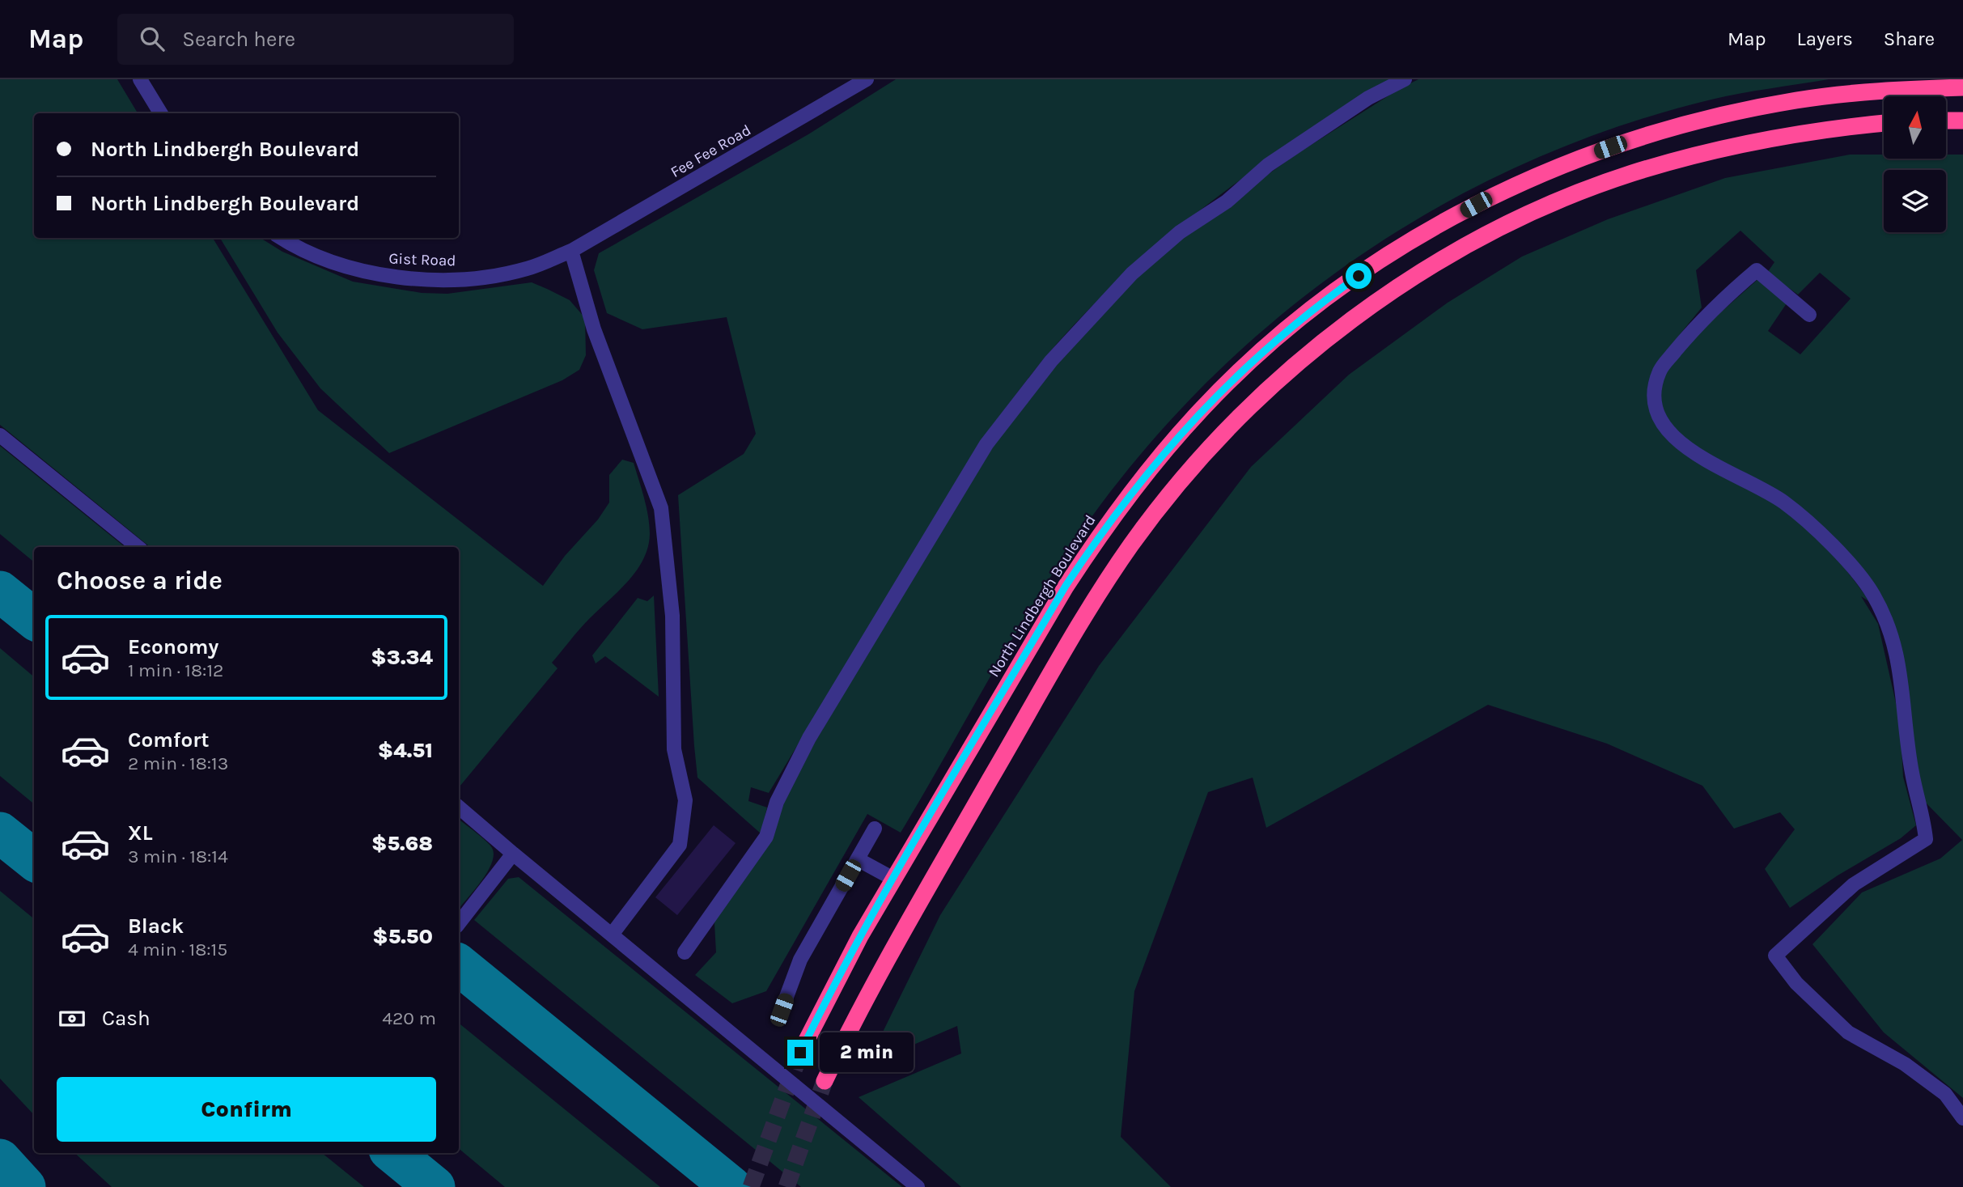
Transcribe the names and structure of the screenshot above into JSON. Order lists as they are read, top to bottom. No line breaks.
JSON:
{"streets":{"highway":["North Lindbergh Boulevard"],"street":["Fee Fee Road","Gist Road"]},"crossings":[["Fee Fee Road","Gist Road"]],"north":"top","page":{"header":"Map","search":"Search here","nav":["Map","Layers","Share"],"banner":["North Lindbergh Boulevard","North Lindbergh Boulevard"],"heading":"Choose a ride","list":[{"name":"Economy","note":"1 min · 18:12","value":"$3.34"},{"name":"Comfort","note":"2 min · 18:13","value":"$4.51"},{"name":"XL","note":"3 min · 18:14","value":"$5.68"},{"name":"Black","note":"4 min · 18:15","value":"$5.50"}],"pay":["Cash","420 m"],"bubble":"2 min","buttons":"Confirm"}}
